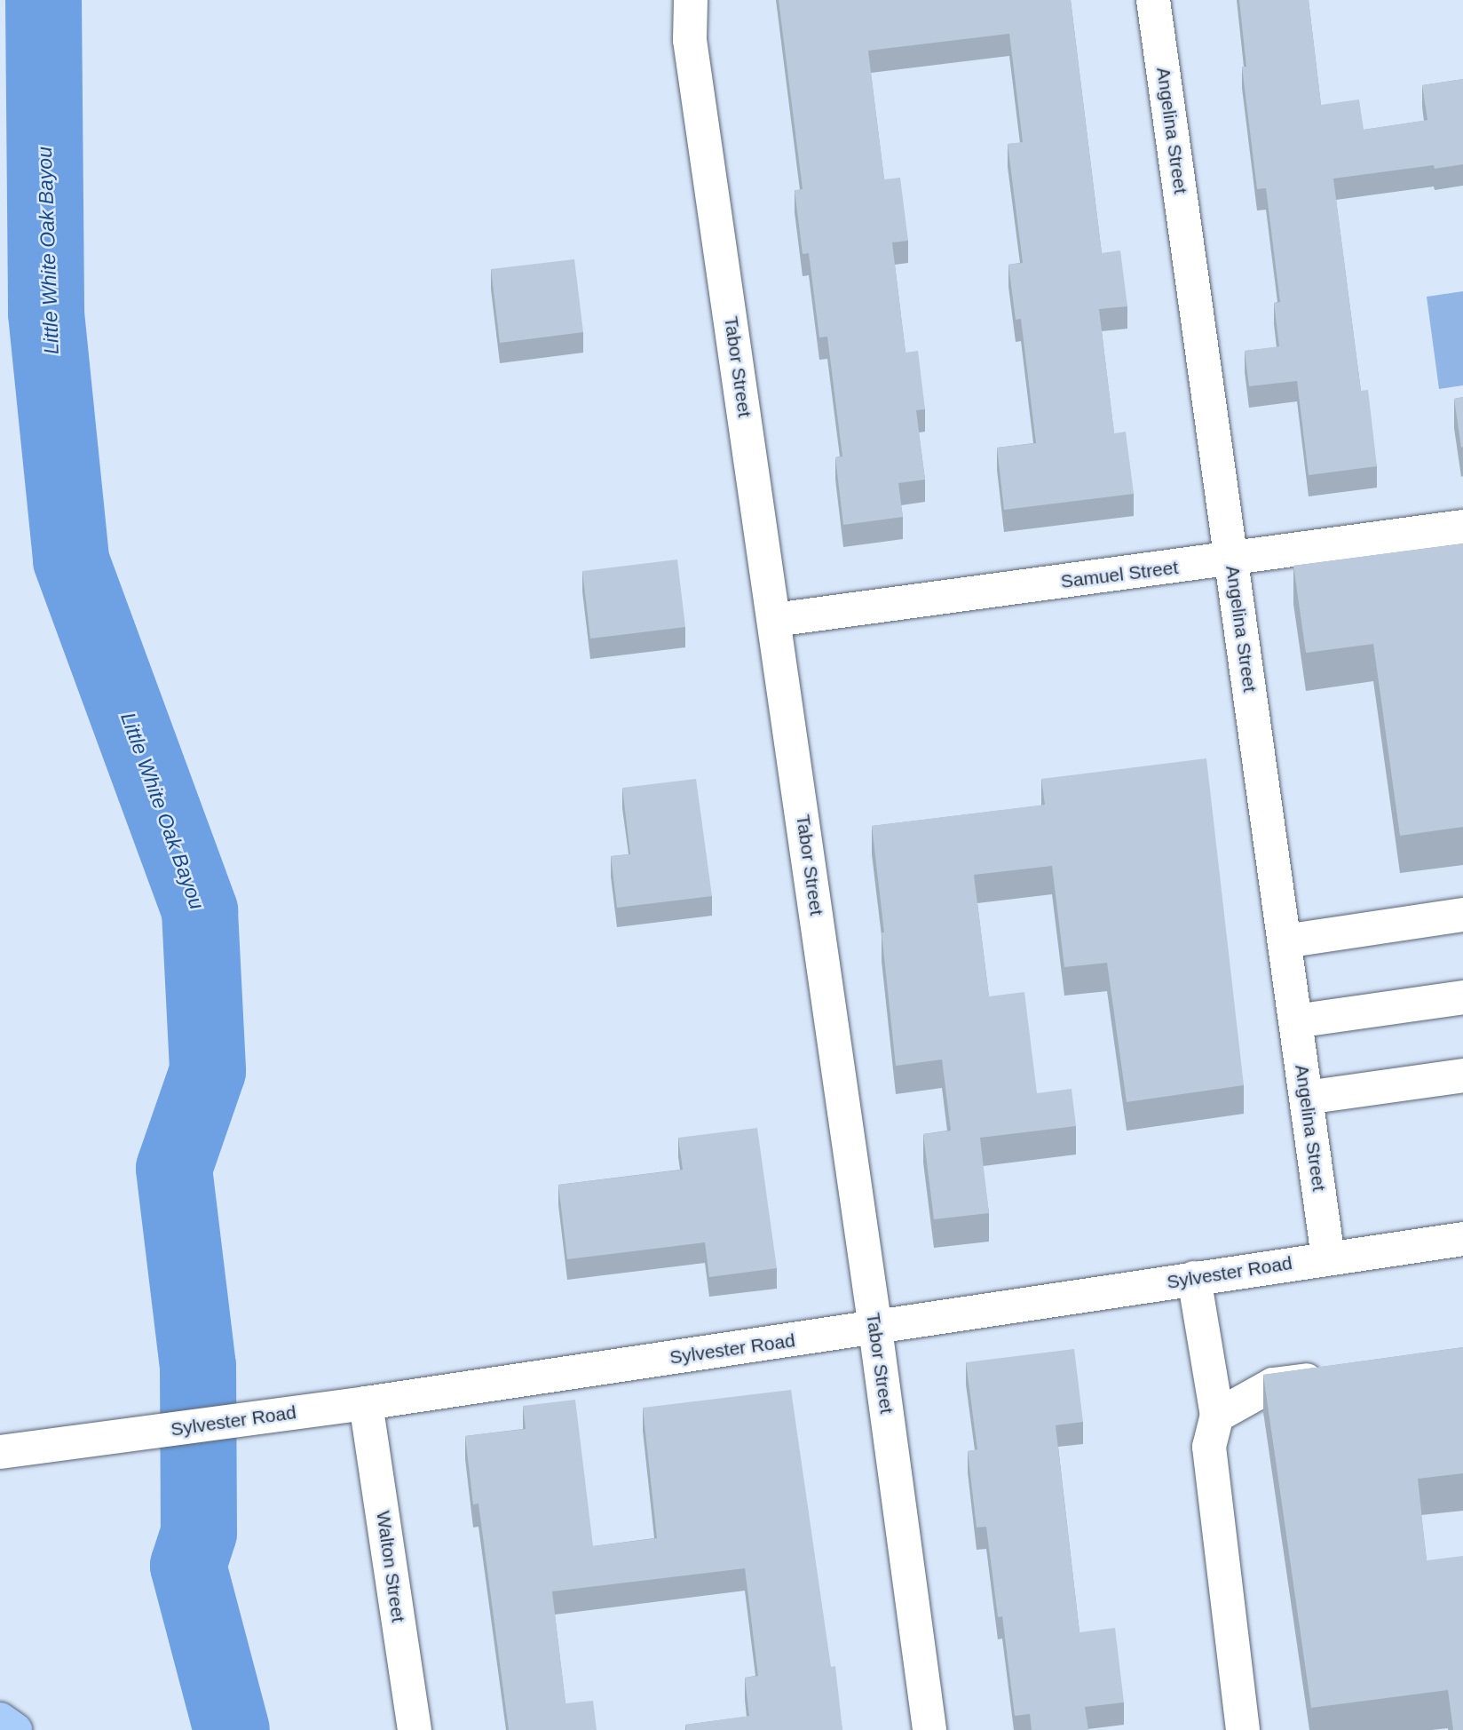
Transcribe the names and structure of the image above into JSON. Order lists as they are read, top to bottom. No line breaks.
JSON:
{"streets":{"street":["Angelina Street","Tabor Street","Samuel Street","Sylvester Road","Walton Street"]},"crossings":[["Angelina Street","Samuel Street"],["Angelina Street","Sylvester Road"],["Tabor Street","Samuel Street"],["Tabor Street","Sylvester Road"],["Sylvester Road","Walton Street"]],"water":["Little White Oak Bayou"]}
